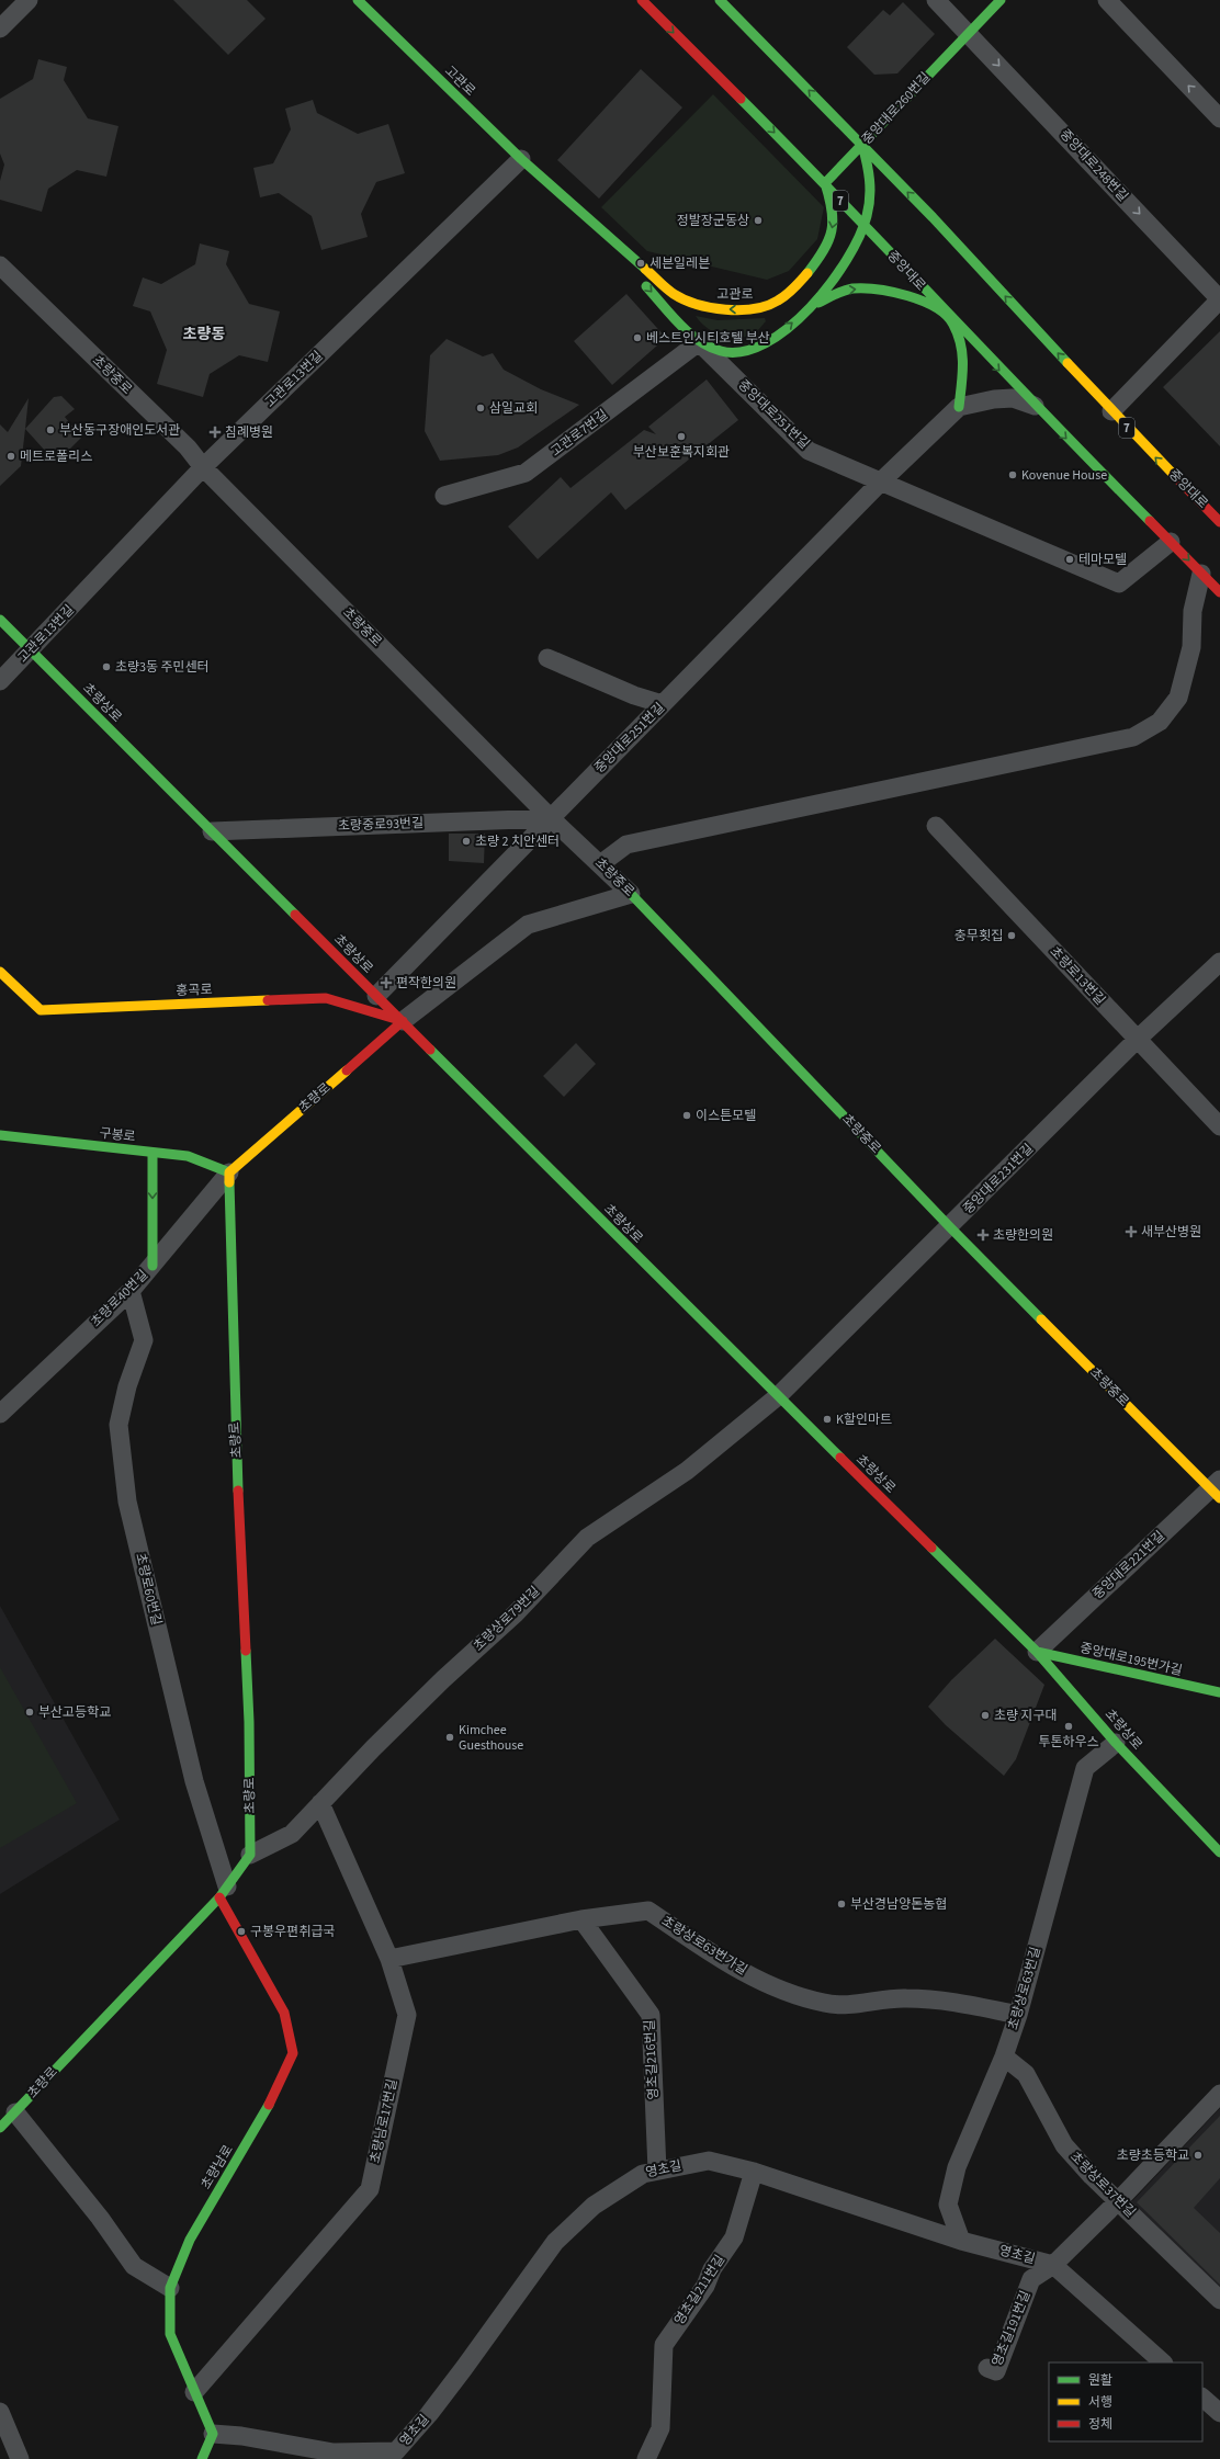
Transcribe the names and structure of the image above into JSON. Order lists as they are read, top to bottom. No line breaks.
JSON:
{"streets":{"street":["고관로","중앙대로260번길","중앙대로248번길","7","중앙대로","초량중로","고관로13번길","중앙대로251번길","고관로7번길","초량상로","초량중로93번길","초량로13번길","홍곡로","초량로","구봉로","중앙대로231번길","초량로40번길","중앙대로221번길","초량로60번길","초량상로79번길","중앙대로195번가길","초량상로63번가길","초량상로63번길","영초길216번길","초량남로17번길","초량남로","영초길","초량상로37번길","영초길211번길","영초길191번길"]},"crossings":[["고관로","중앙대로260번길"],["고관로","중앙대로"],["고관로","고관로13번길"],["고관로","중앙대로251번길"],["고관로","고관로7번길"],["중앙대로260번길","중앙대로248번길"],["중앙대로260번길","중앙대로"],["중앙대로248번길","중앙대로"],["초량중로","고관로13번길"],["초량중로","중앙대로251번길"],["초량중로","초량중로93번길"],["초량중로","초량로"],["초량중로","중앙대로231번길"],["초량중로","중앙대로221번길"],["고관로13번길","초량상로"],["중앙대로251번길","고관로7번길"],["중앙대로251번길","초량상로"],["중앙대로251번길","초량중로93번길"],["초량상로","초량중로93번길"],["초량상로","홍곡로"],["초량상로","초량로"],["초량상로","중앙대로231번길"],["초량상로","중앙대로221번길"],["초량상로","초량상로79번길"],["초량상로","중앙대로195번가길"],["초량상로","초량상로63번길"],["초량로13번길","중앙대로231번길"],["홍곡로","초량로"],["초량로","구봉로"],["초량로","초량로40번길"],["초량로","초량로60번길"],["초량로","초량상로79번길"],["초량로","초량남로"],["구봉로","초량로40번길"],["중앙대로231번길","초량상로79번길"],["초량로40번길","초량로60번길"],["중앙대로221번길","중앙대로195번가길"],["초량로60번길","초량남로"],["초량상로79번길","초량남로17번길"],["초량상로63번가길","초량상로63번길"],["초량상로63번가길","영초길216번길"],["초량상로63번가길","초량남로17번길"],["초량상로63번길","영초길"],["초량상로63번길","초량상로37번길"],["영초길216번길","영초길"],["초량남로17번길","초량남로"],["초량남로","영초길"],["영초길","영초길211번길"],["영초길","영초길191번길"]],"districts":["초량동"],"places":{"other":["정발장군동상","세븐일레븐","베스트인시티호텔 부산","삼일교회","부산동구장애인도서관","부산보훈복지회관","메트로폴리스","Kovenue House","테마모텔","초량3동 주민센터","초량 2 치안센터","충무횟집","이스튼모텔","K할인마트","부산고등학교","초량 지구대","투톤하우스","Kimchee Guesthouse","부산경남양돈농협","구봉우편취급국","초량초등학교"],"health":["침례병원","편작한의원","새부산병원","초량한의원"]},"legend":["원활","서행","정체"]}
